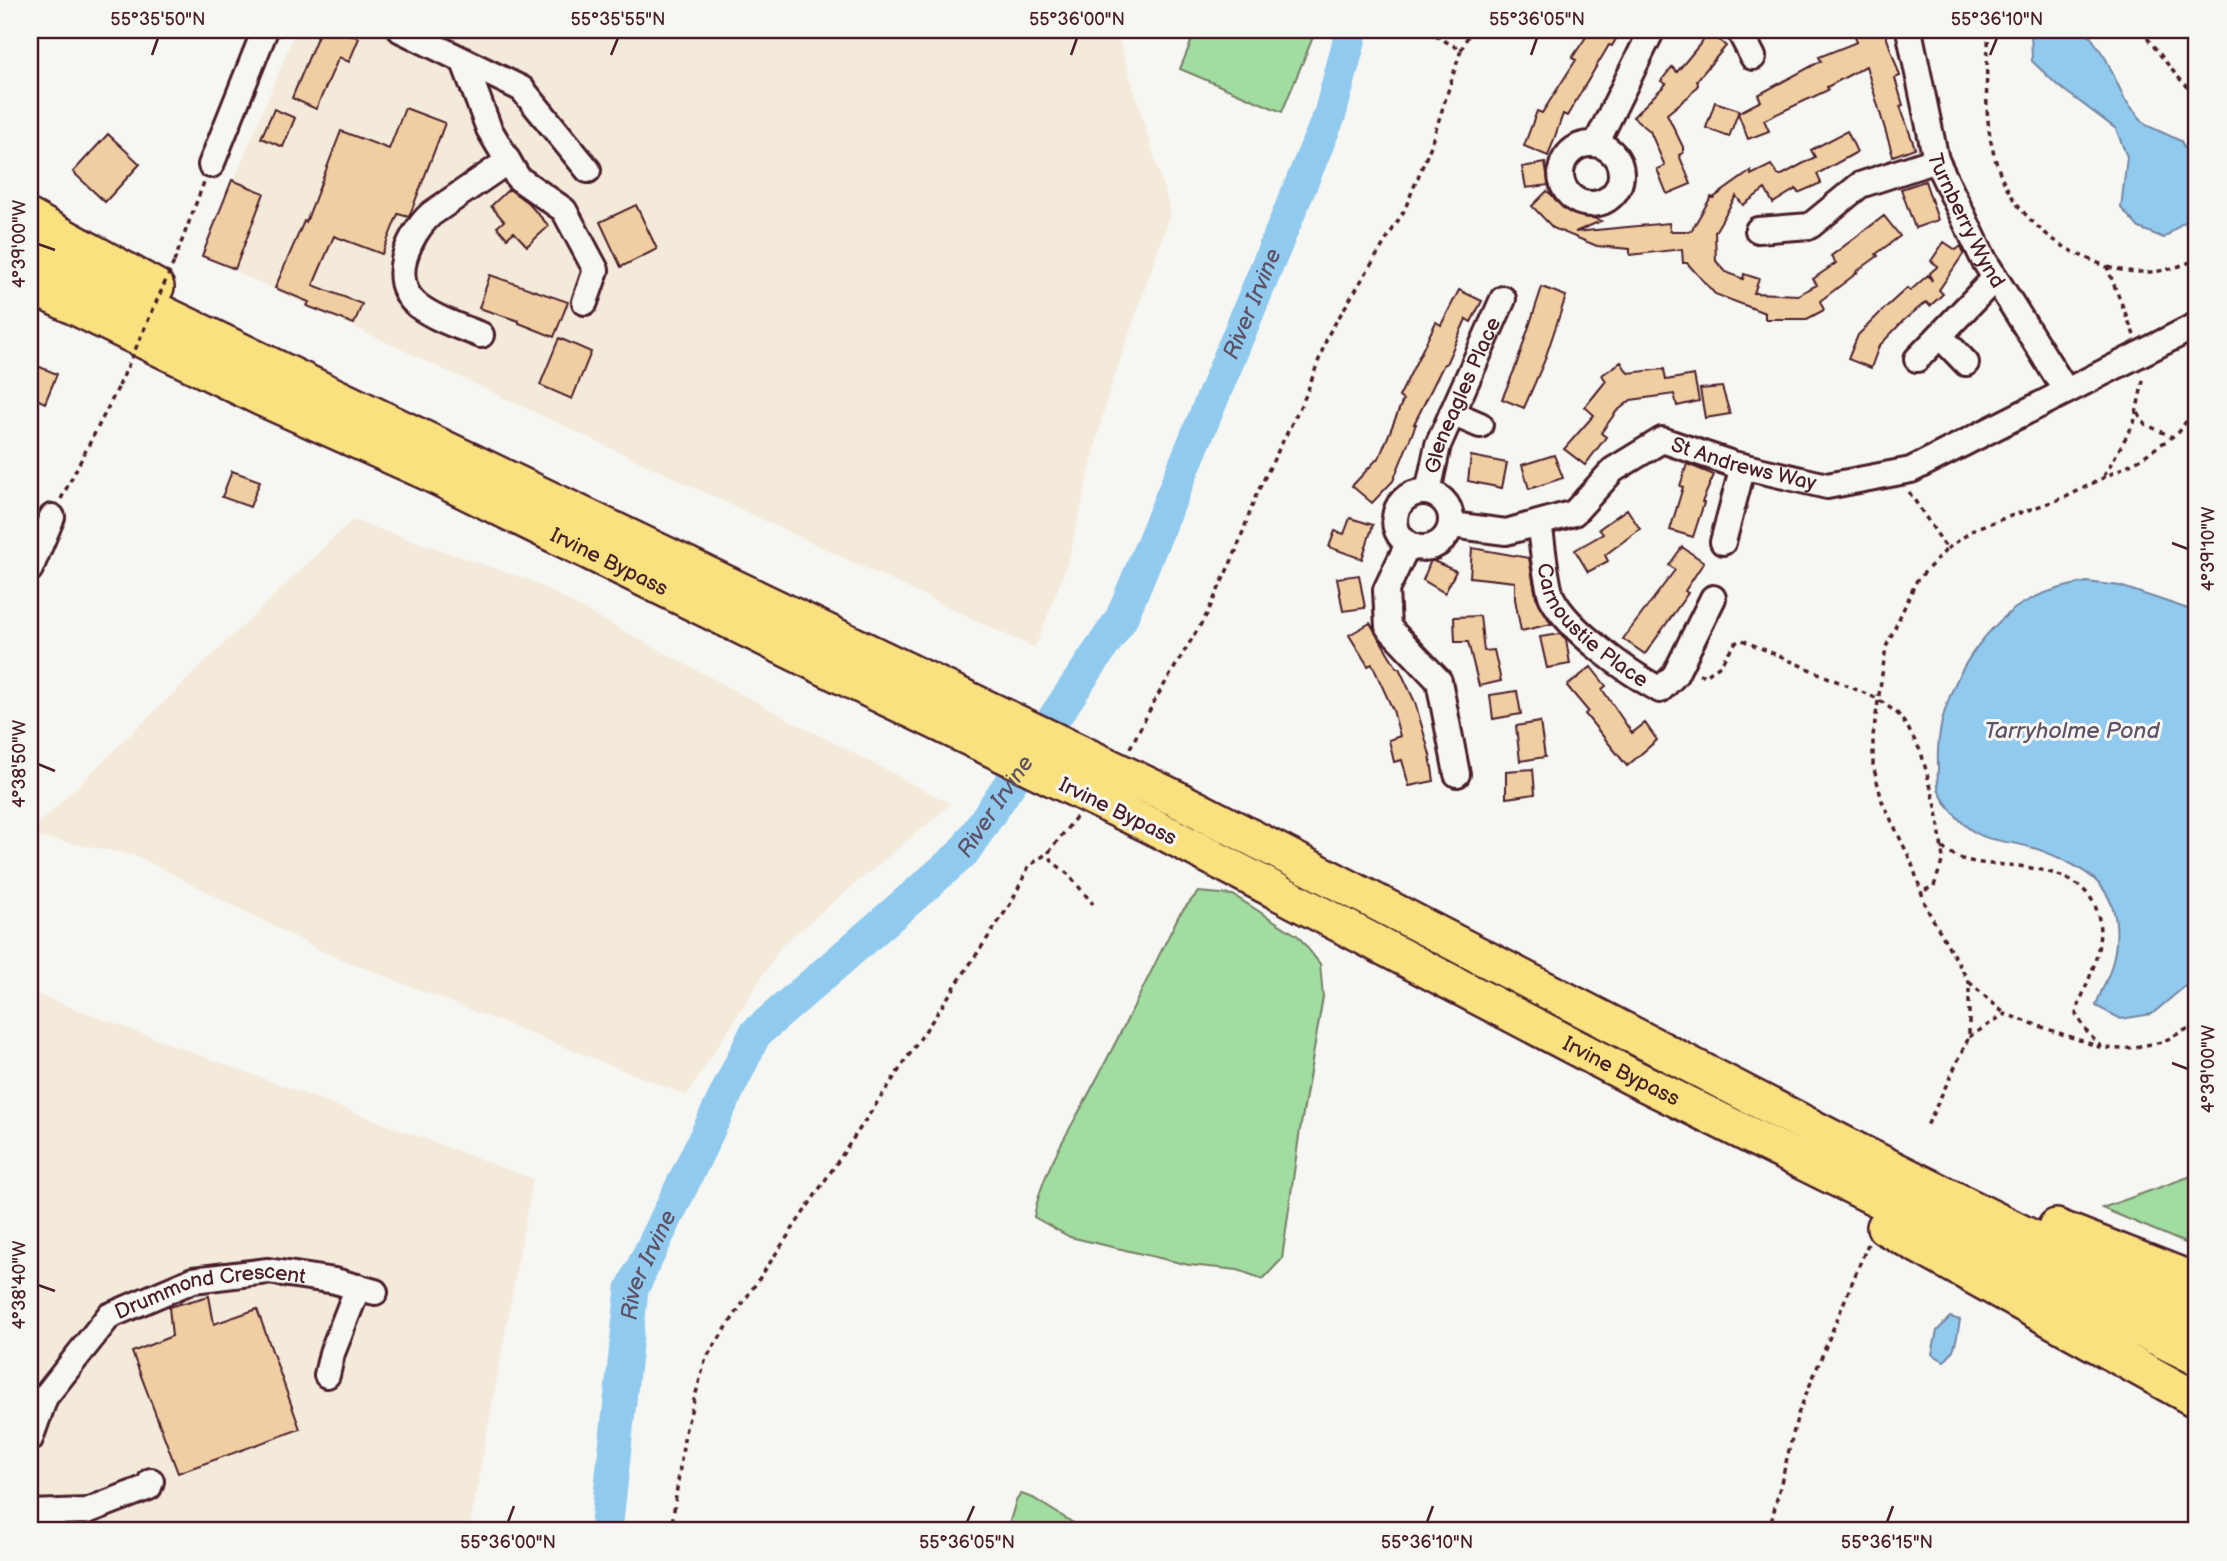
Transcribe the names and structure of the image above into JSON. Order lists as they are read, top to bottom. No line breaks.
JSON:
{"streets":{"highway":["Irvine Bypass"],"street":["Turnberry Wynd","Gleneagles Place","St Andrews Way","Carnoustie Place","Drummond Crescent"]},"crossings":[["Turnberry Wynd","St Andrews Way"],["Gleneagles Place","St Andrews Way"],["St Andrews Way","Carnoustie Place"]],"water":["River Irvine","Tarryholme Pond"],"coordinates":["55°35'50\"N","55°35'55\"N","55°36'00\"N","55°36'05\"N","55°36'10\"N","4°39'00\"W","4°39'10\"W","4°38'50\"W","4°38'40\"W","55°36'15\"N"]}
